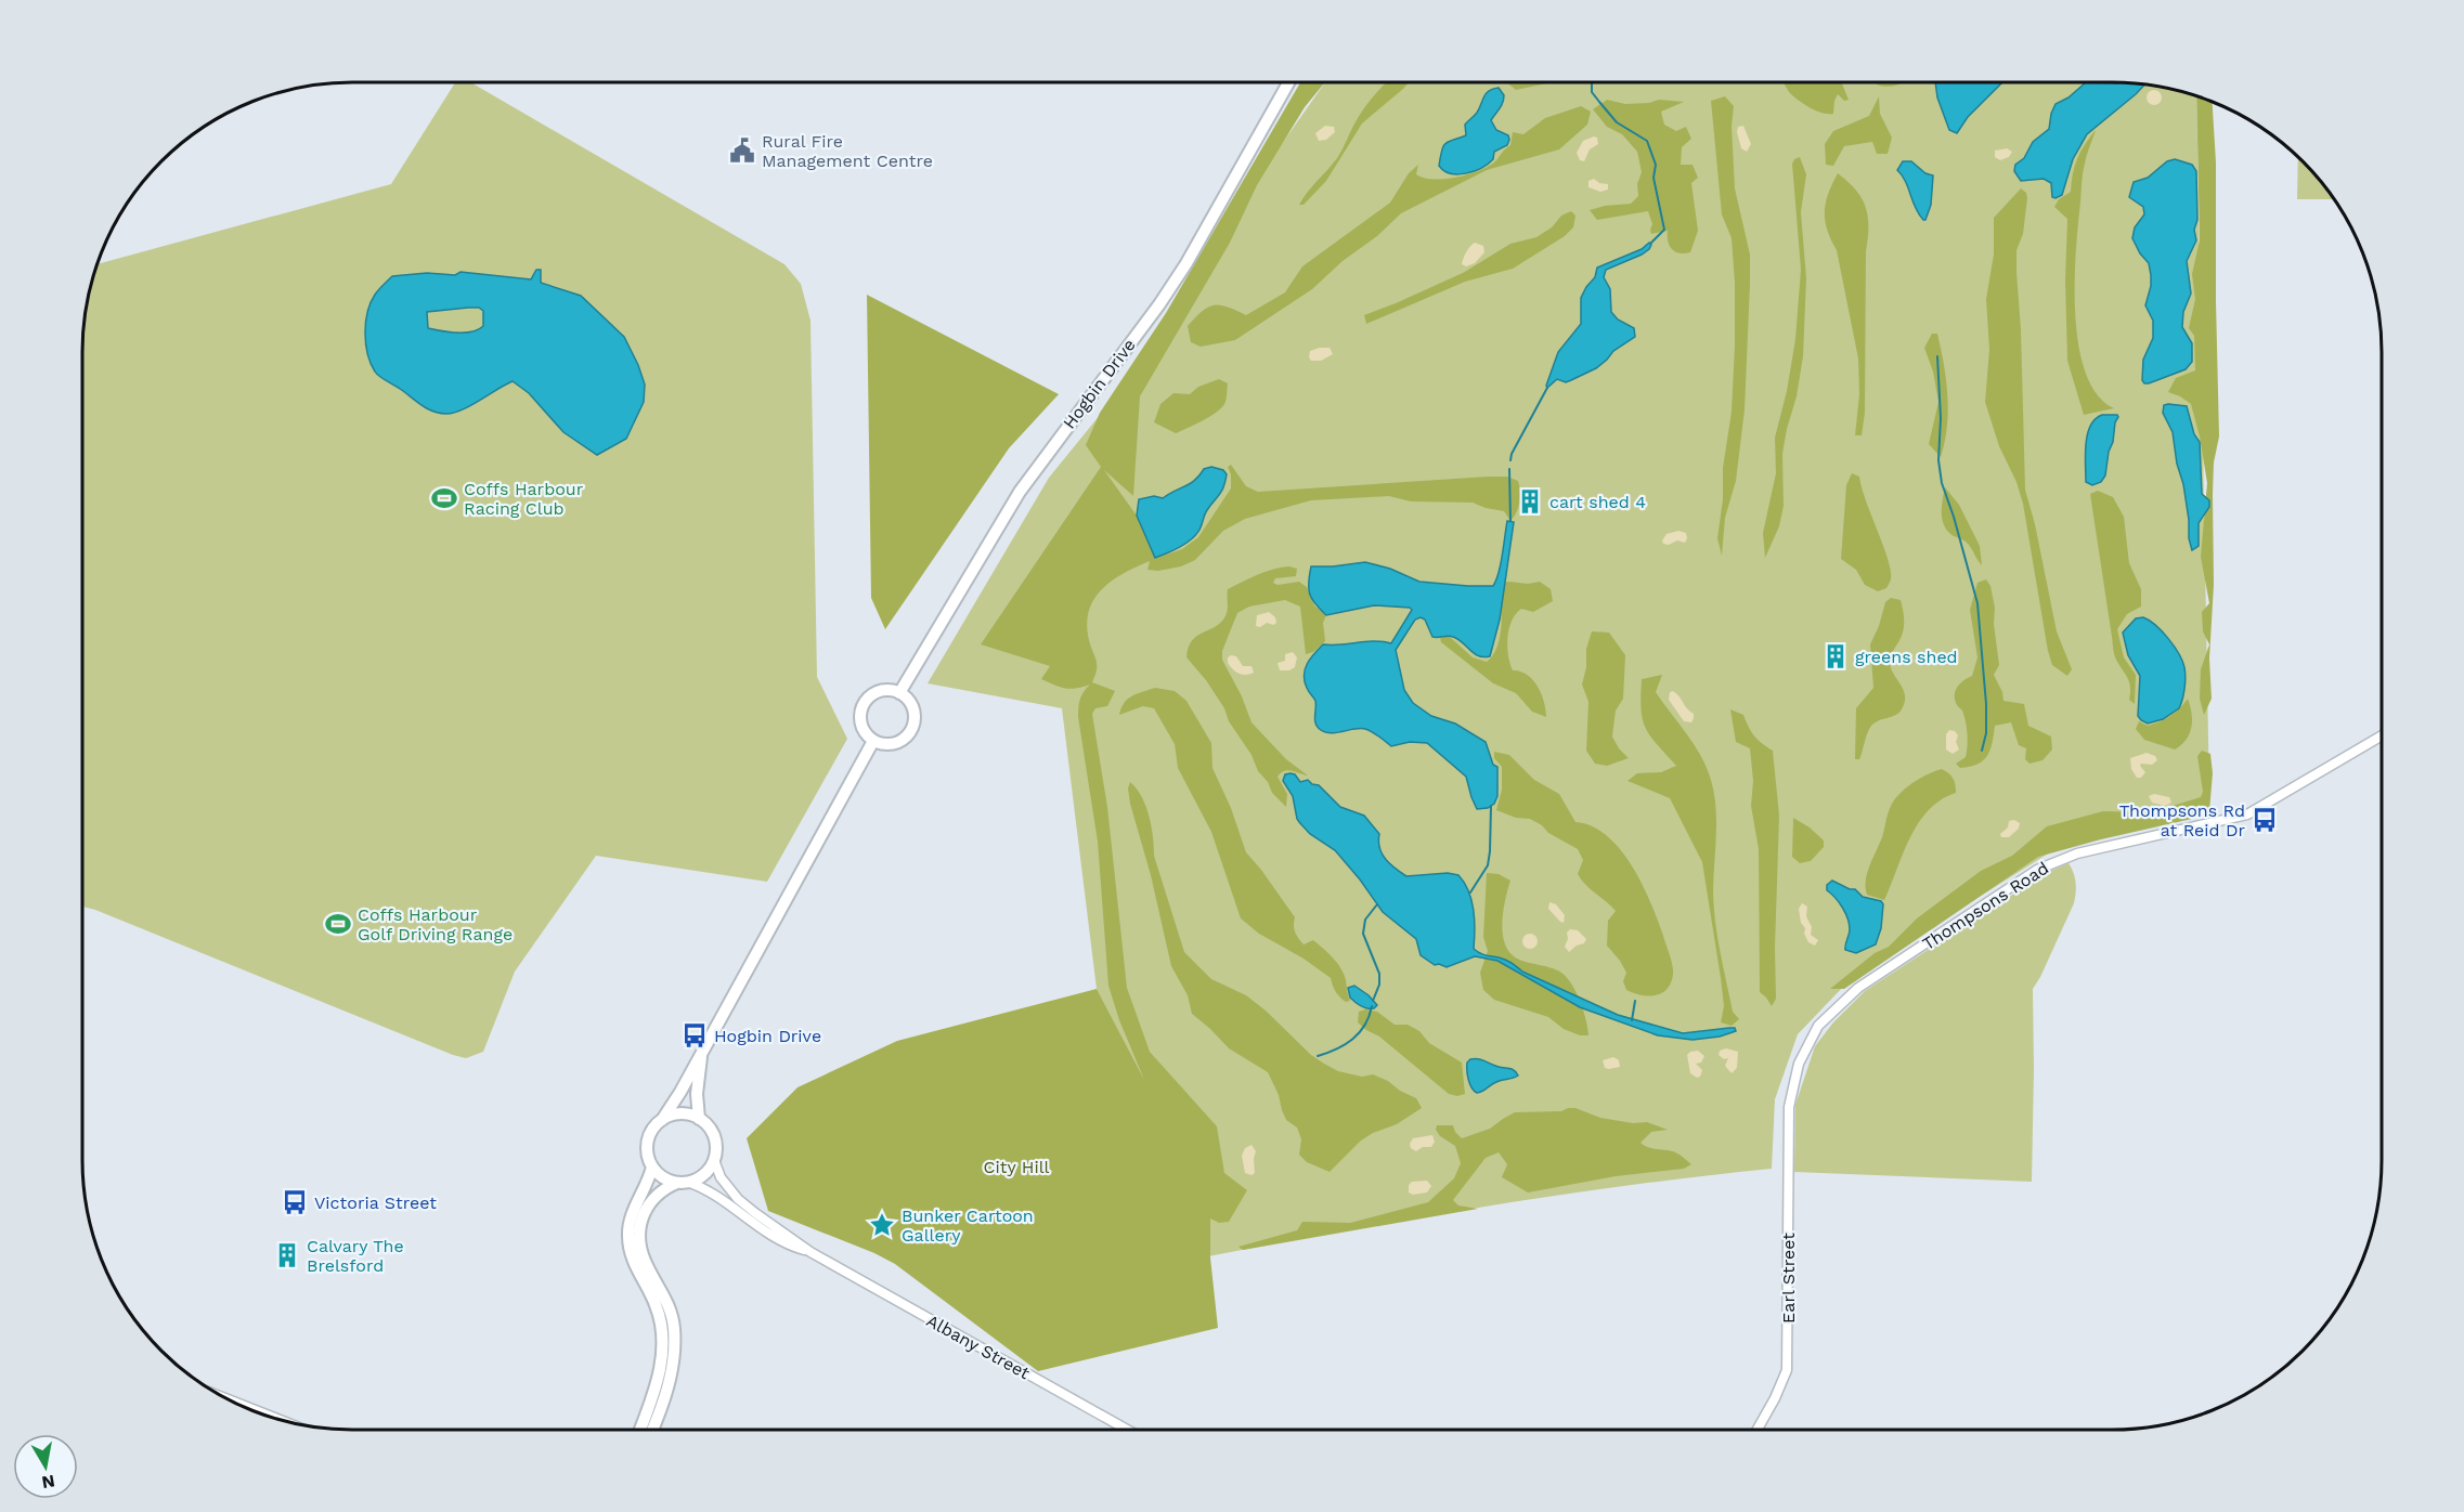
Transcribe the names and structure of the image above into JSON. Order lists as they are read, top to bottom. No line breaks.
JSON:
{"streets":{"main road":["Hogbin Drive"],"street":["Thompsons Road","Earl Street","Albany Street"]},"crossings":[["Thompsons Road","Earl Street"]],"parks":["City Hill"],"places":{"public building":["Rural Fire Management Centre"],"sports":["Coffs Harbour Racing Club","Coffs Harbour Golf Driving Range"],"building":["cart shed 4","greens shed","Calvary The Brelsford"],"bus stop":["Thompsons Rd at Reid Dr","Hogbin Drive","Victoria Street"],"place":["Bunker Cartoon Gallery"]},"north":"bottom"}
